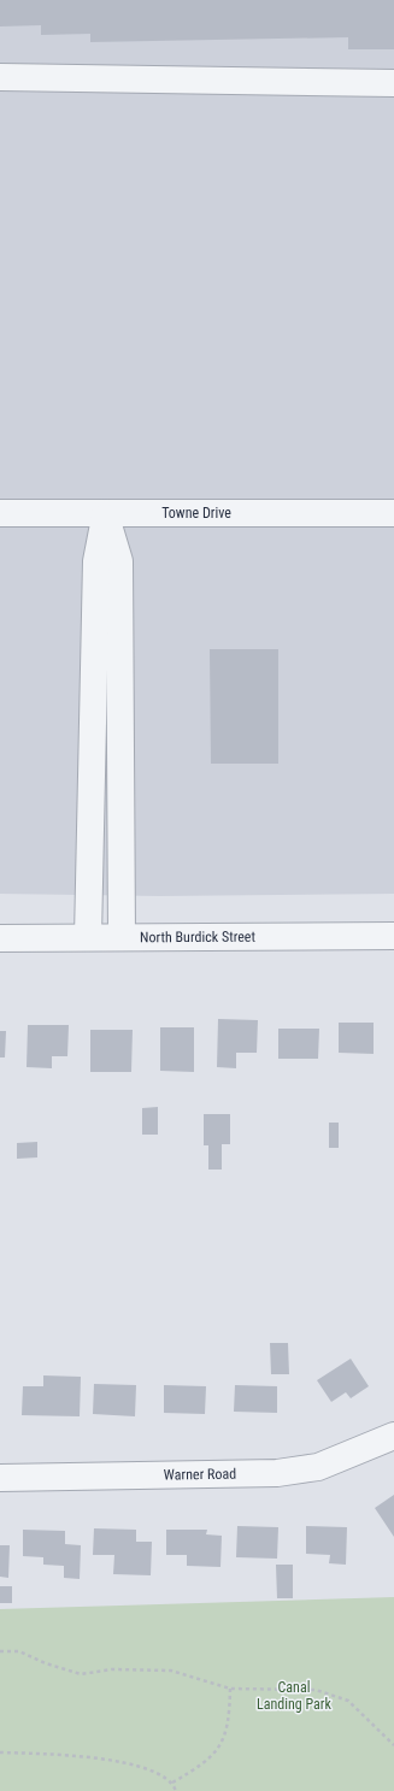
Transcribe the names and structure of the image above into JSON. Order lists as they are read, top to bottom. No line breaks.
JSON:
{"streets":{"street":["Towne Drive","North Burdick Street","Warner Road"]},"parks":["Canal Landing Park"]}
